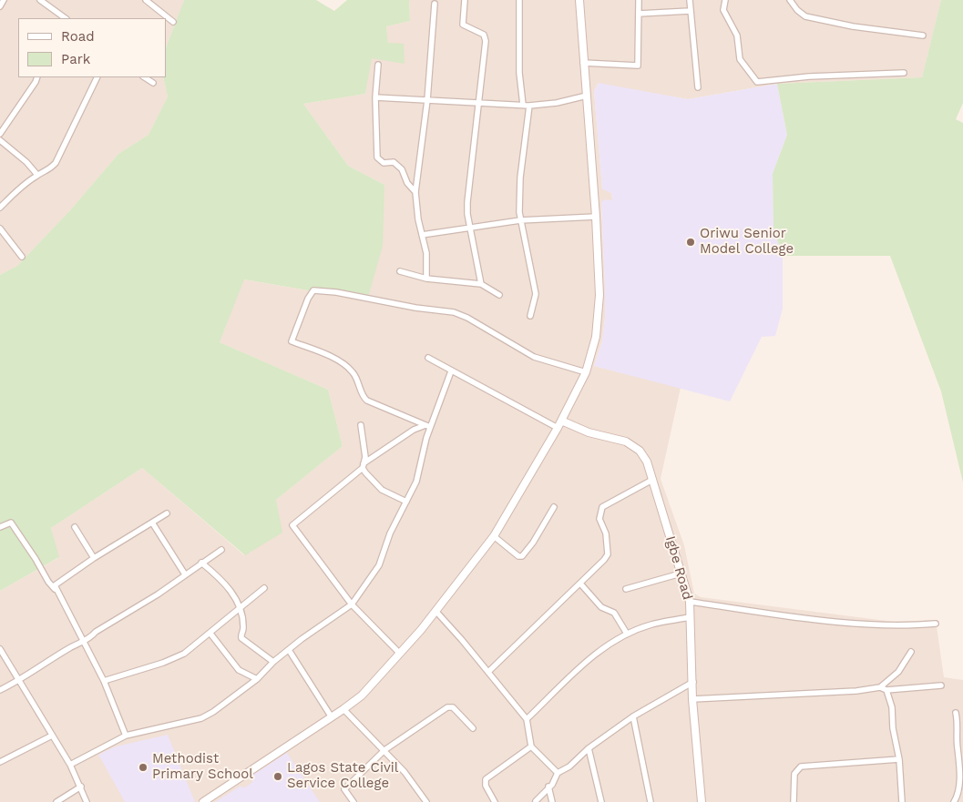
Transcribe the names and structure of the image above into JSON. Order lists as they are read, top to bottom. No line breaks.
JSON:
{"streets":{"main road":["Igbe Road"]},"places":["Oriwu Senior Model College","Methodist Primary School","Lagos State Civil Service College"],"legend":["Road","Park"]}
